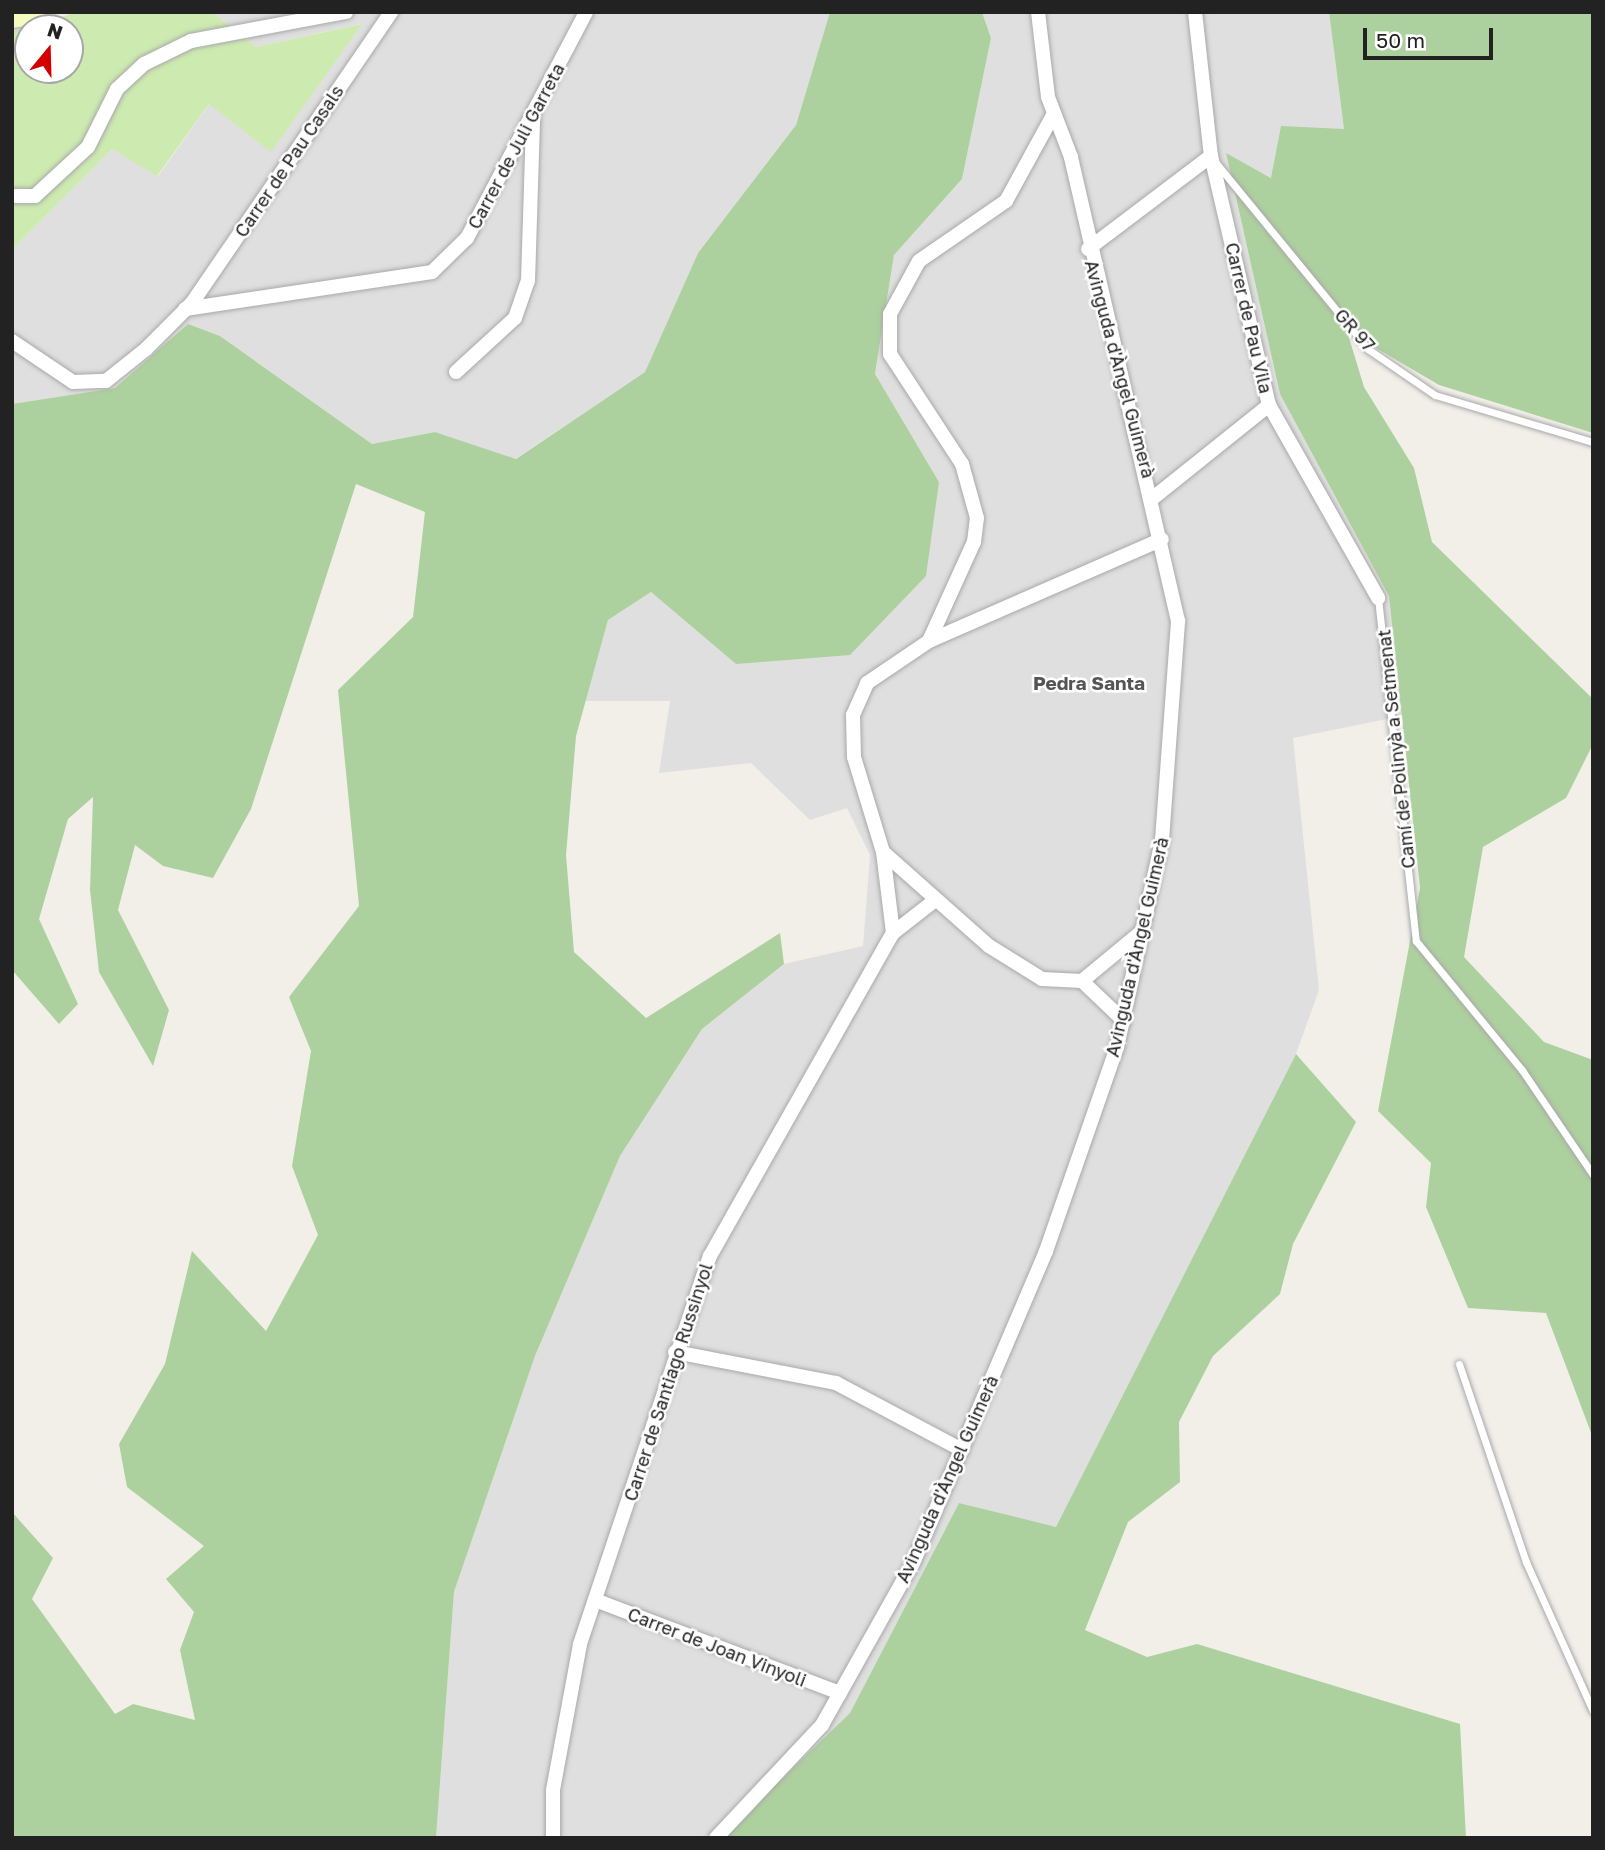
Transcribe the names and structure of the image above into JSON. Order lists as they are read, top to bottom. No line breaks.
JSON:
{"streets":{"street":["Carrer de Juli Garreta","Carrer de Pau Casals","Carrer de Pau Vila","Avinguda d'Àngel Guimerà","Carrer de Santiago Russinyol","Carrer de Joan Vinyoli"],"lane":["GR 97","Camí de Polinyà a Setmenat"]},"crossings":[["Carrer de Juli Garreta","Carrer de Pau Casals"],["Carrer de Pau Vila","GR 97"],["Carrer de Pau Vila","Camí de Polinyà a Setmenat"],["Avinguda d'Àngel Guimerà","Carrer de Joan Vinyoli"],["Carrer de Santiago Russinyol","Carrer de Joan Vinyoli"]],"districts":["Pedra Santa"],"scale_bar":"50 m","north":"top"}
